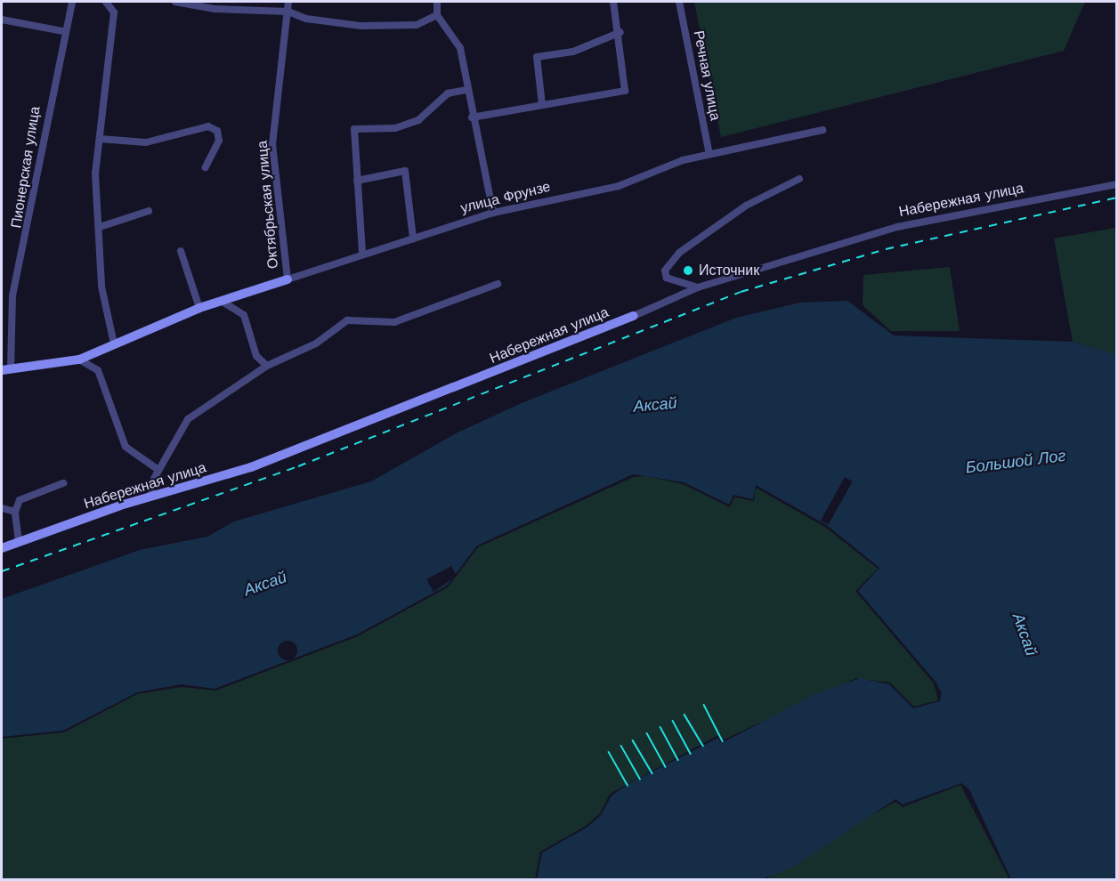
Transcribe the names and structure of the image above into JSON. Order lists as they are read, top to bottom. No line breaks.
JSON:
{"streets":{"street":["Речная улица","Пионерская улица","улица Фрунзе","Набережная улица","Октябрьская улица"]},"crossings":[["Речная улица","улица Фрунзе"],["Пионерская улица","улица Фрунзе"],["улица Фрунзе","Октябрьская улица"]],"water":["Аксай","Большой Лог"],"places":["Источник"]}
